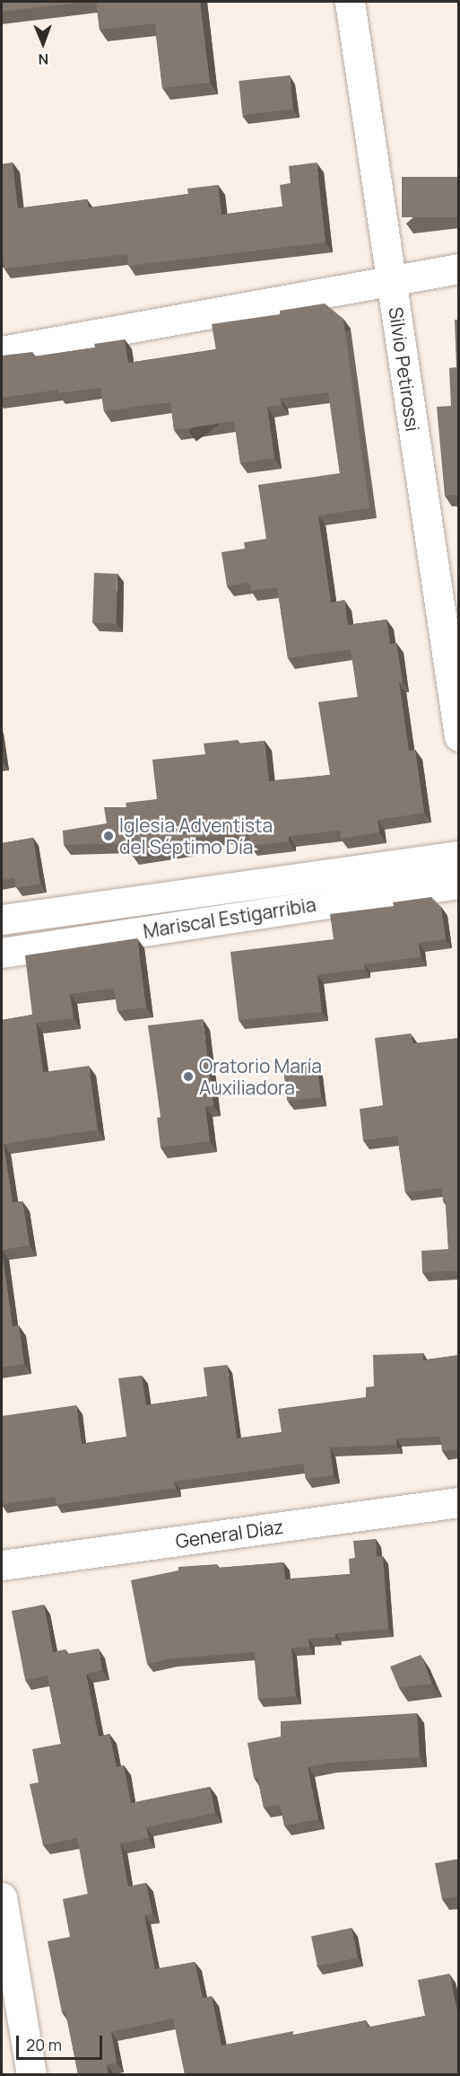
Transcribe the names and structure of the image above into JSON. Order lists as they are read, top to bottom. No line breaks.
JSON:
{"streets":{"street":["Silvio Petirossi","Mariscal Estigarribia","General Díaz"]},"places":["Iglesia Adventista del Séptimo Día","Oratorio María Auxiliadora"],"scale_bar":"20 m","north":"bottom"}
